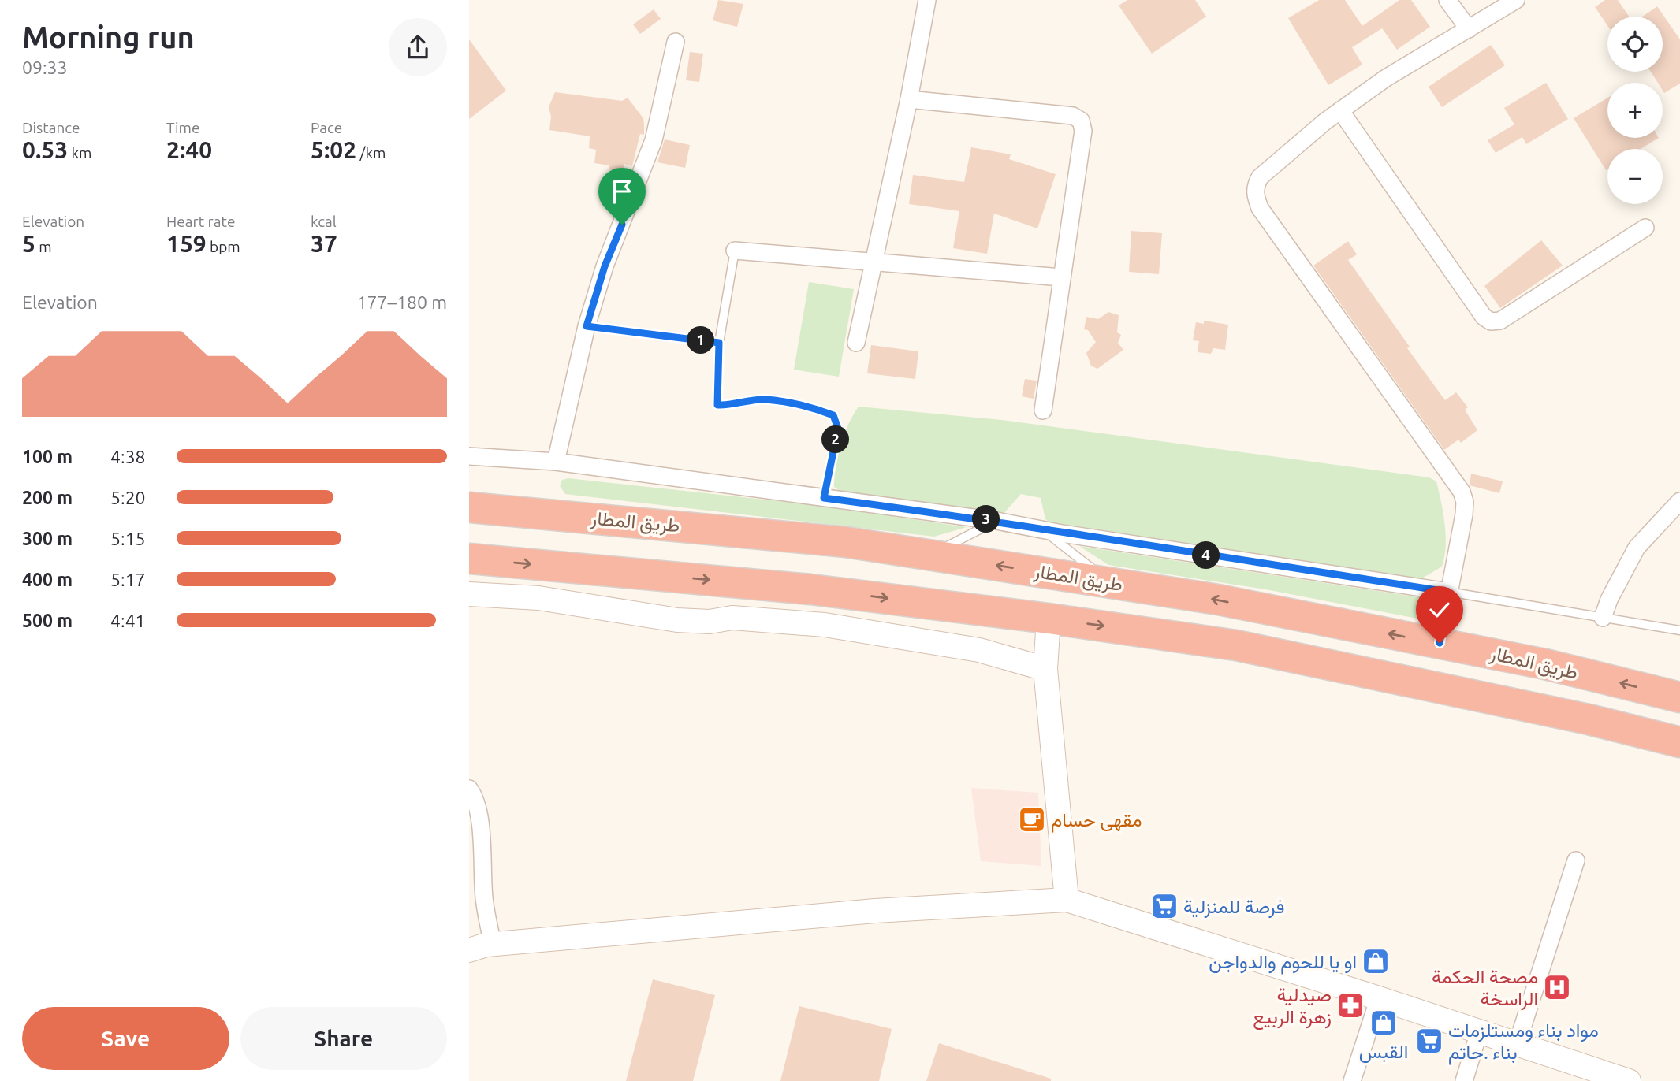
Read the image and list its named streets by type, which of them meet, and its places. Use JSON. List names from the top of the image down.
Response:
{
  "streets": {
    "highway": ["طريق المطار"]
  },
  "places": {
    "cafe": ["مقهى حسام"],
    "supermarket": ["فرصة للمنزلية", "مواد بناء ومستلزمات بناء .حاتم"],
    "shop": ["او يا للحوم والدواجن", "القبس"],
    "hospital": ["مصحة الحكمة الراسخة"],
    "pharmacy": ["صيدلية زهرة الربيع"]
  },
  "page": {
    "heading": ["Morning run", "09:33"],
    "map_buttons": ["+", "−"],
    "stats": [
      ["Distance", "0.53 km"],
      ["Time", "2:40"],
      ["Pace", "5:02 /km"],
      ["Elevation", "5 m"],
      ["Heart rate", "159 bpm"],
      ["kcal", "37"]
    ],
    "chart": ["Elevation", "177–180 m"],
    "pins": [
      "1",
      "2",
      "3",
      "4"
    ],
    "list": [
      {
        "name": "100 m",
        "note": "4:38"
      },
      {
        "name": "200 m",
        "note": "5:20"
      },
      {
        "name": "300 m",
        "note": "5:15"
      },
      {
        "name": "400 m",
        "note": "5:17"
      },
      {
        "name": "500 m",
        "note": "4:41"
      }
    ],
    "buttons": ["Save", "Share"]
  }
}
